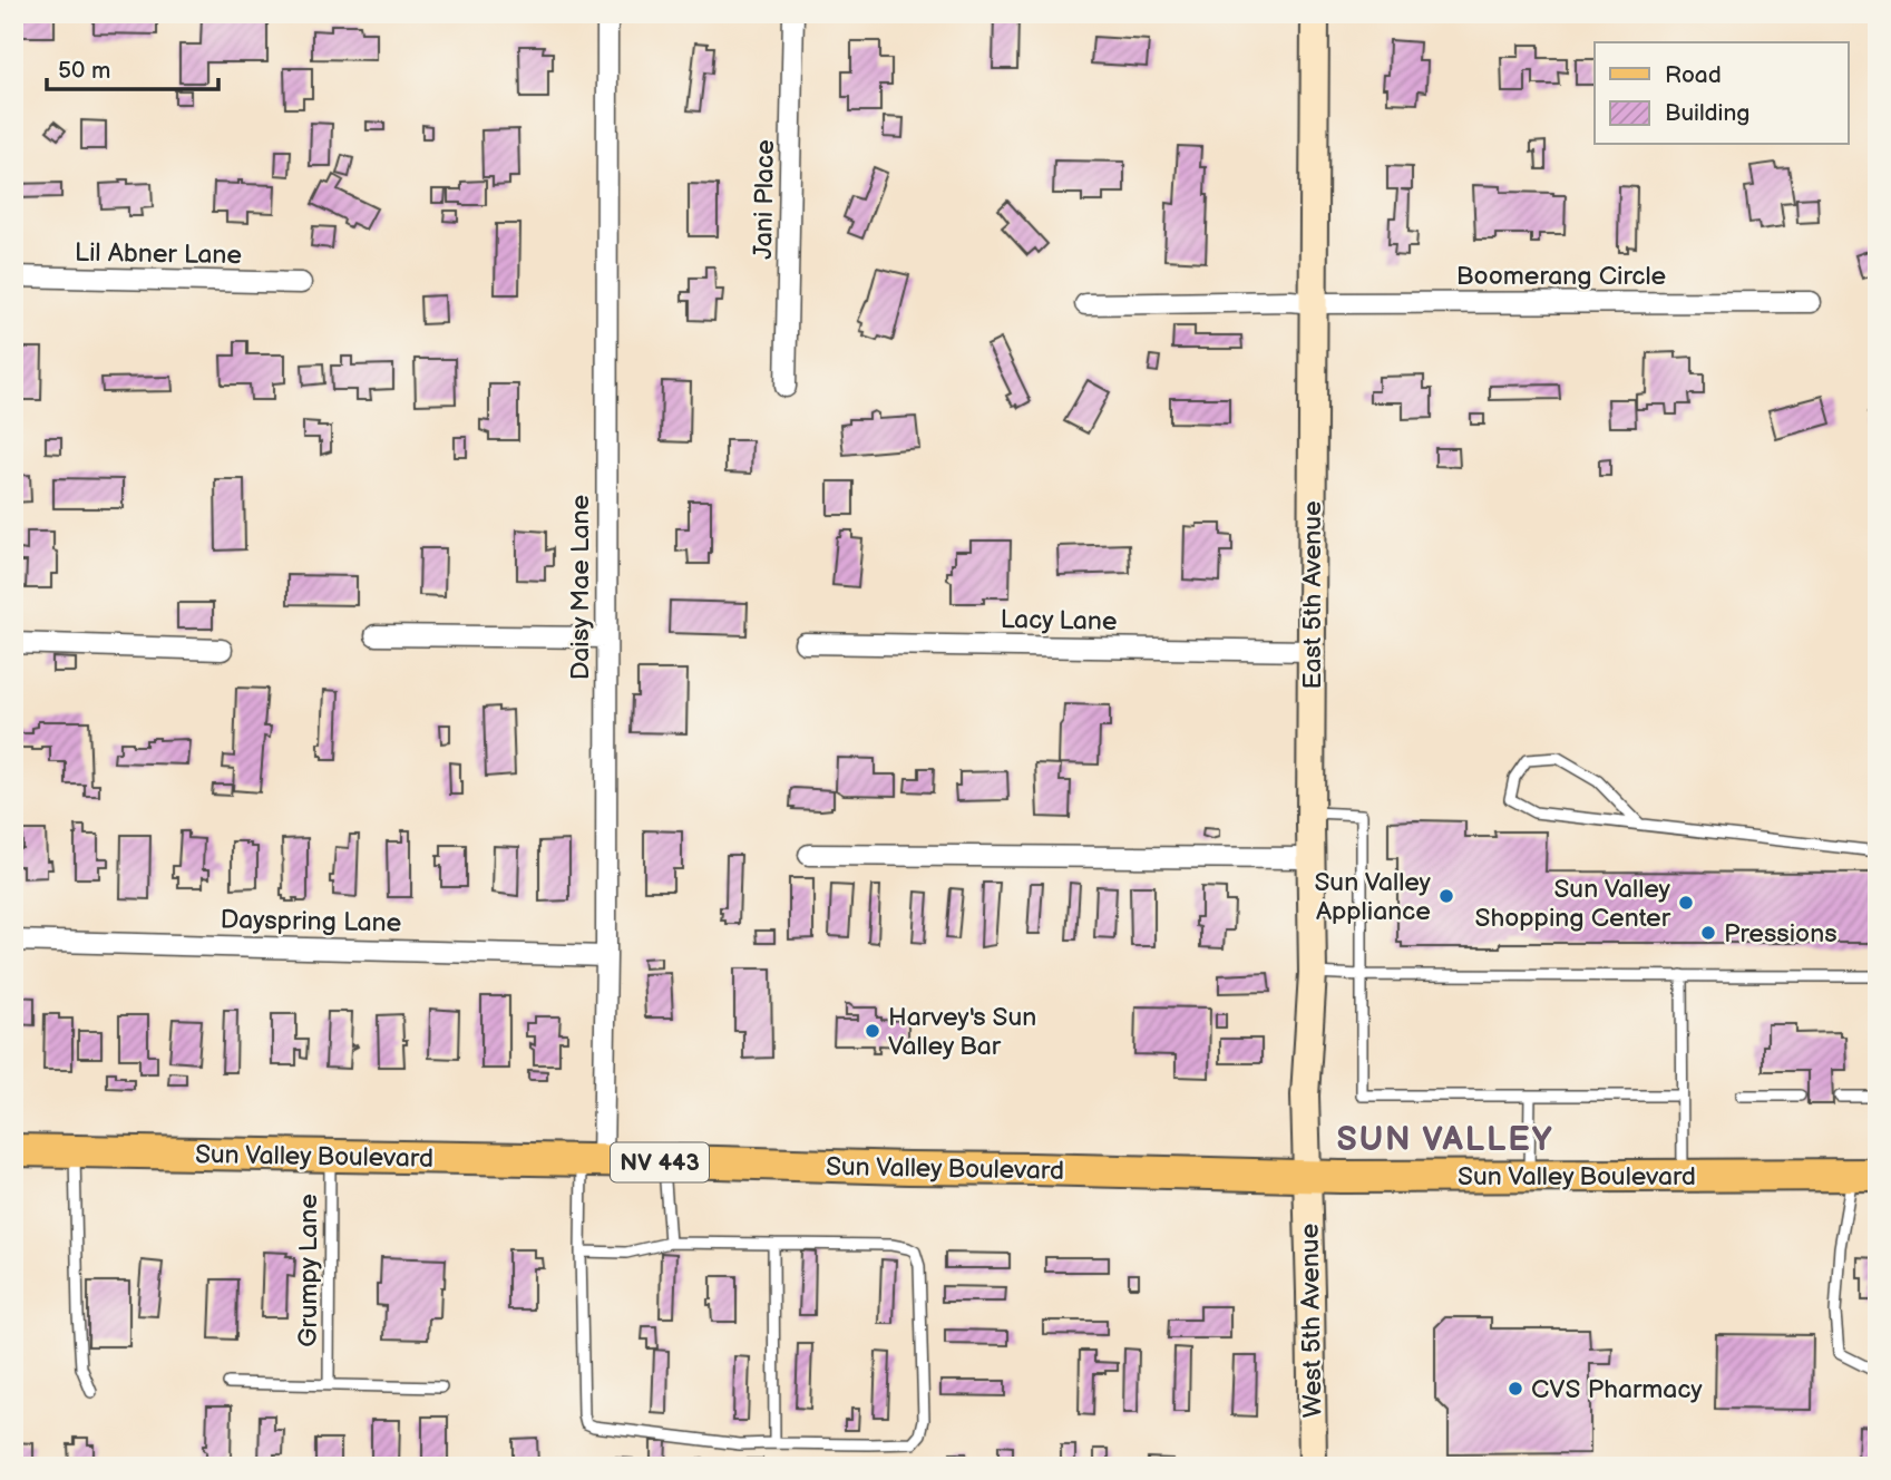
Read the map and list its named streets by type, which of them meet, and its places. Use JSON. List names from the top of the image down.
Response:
{
  "streets": {
    "main road": ["Sun Valley Boulevard", "NV 443"],
    "street": [
      "Jani Place",
      "Lil Abner Lane",
      "Boomerang Circle",
      "Daisy Mae Lane",
      "East 5th Avenue",
      "Lacy Lane",
      "Dayspring Lane",
      "West 5th Avenue"
    ],
    "lane": ["Grumpy Lane"]
  },
  "crossings": [
    ["Boomerang Circle", "East 5th Avenue"],
    ["Daisy Mae Lane", "Dayspring Lane"],
    ["Daisy Mae Lane", "Sun Valley Boulevard"],
    ["East 5th Avenue", "Lacy Lane"],
    ["East 5th Avenue", "Sun Valley Boulevard"],
    ["East 5th Avenue", "West 5th Avenue"],
    ["Sun Valley Boulevard", "Grumpy Lane"],
    ["Sun Valley Boulevard", "West 5th Avenue"]
  ],
  "districts": ["SUN VALLEY"],
  "places": [
    "Sun Valley Appliance",
    "Sun Valley Shopping Center",
    "Pressions",
    "Harvey's Sun Valley Bar",
    "CVS Pharmacy"
  ],
  "legend": ["Road", "Building"],
  "scale_bar": "50 m"
}
